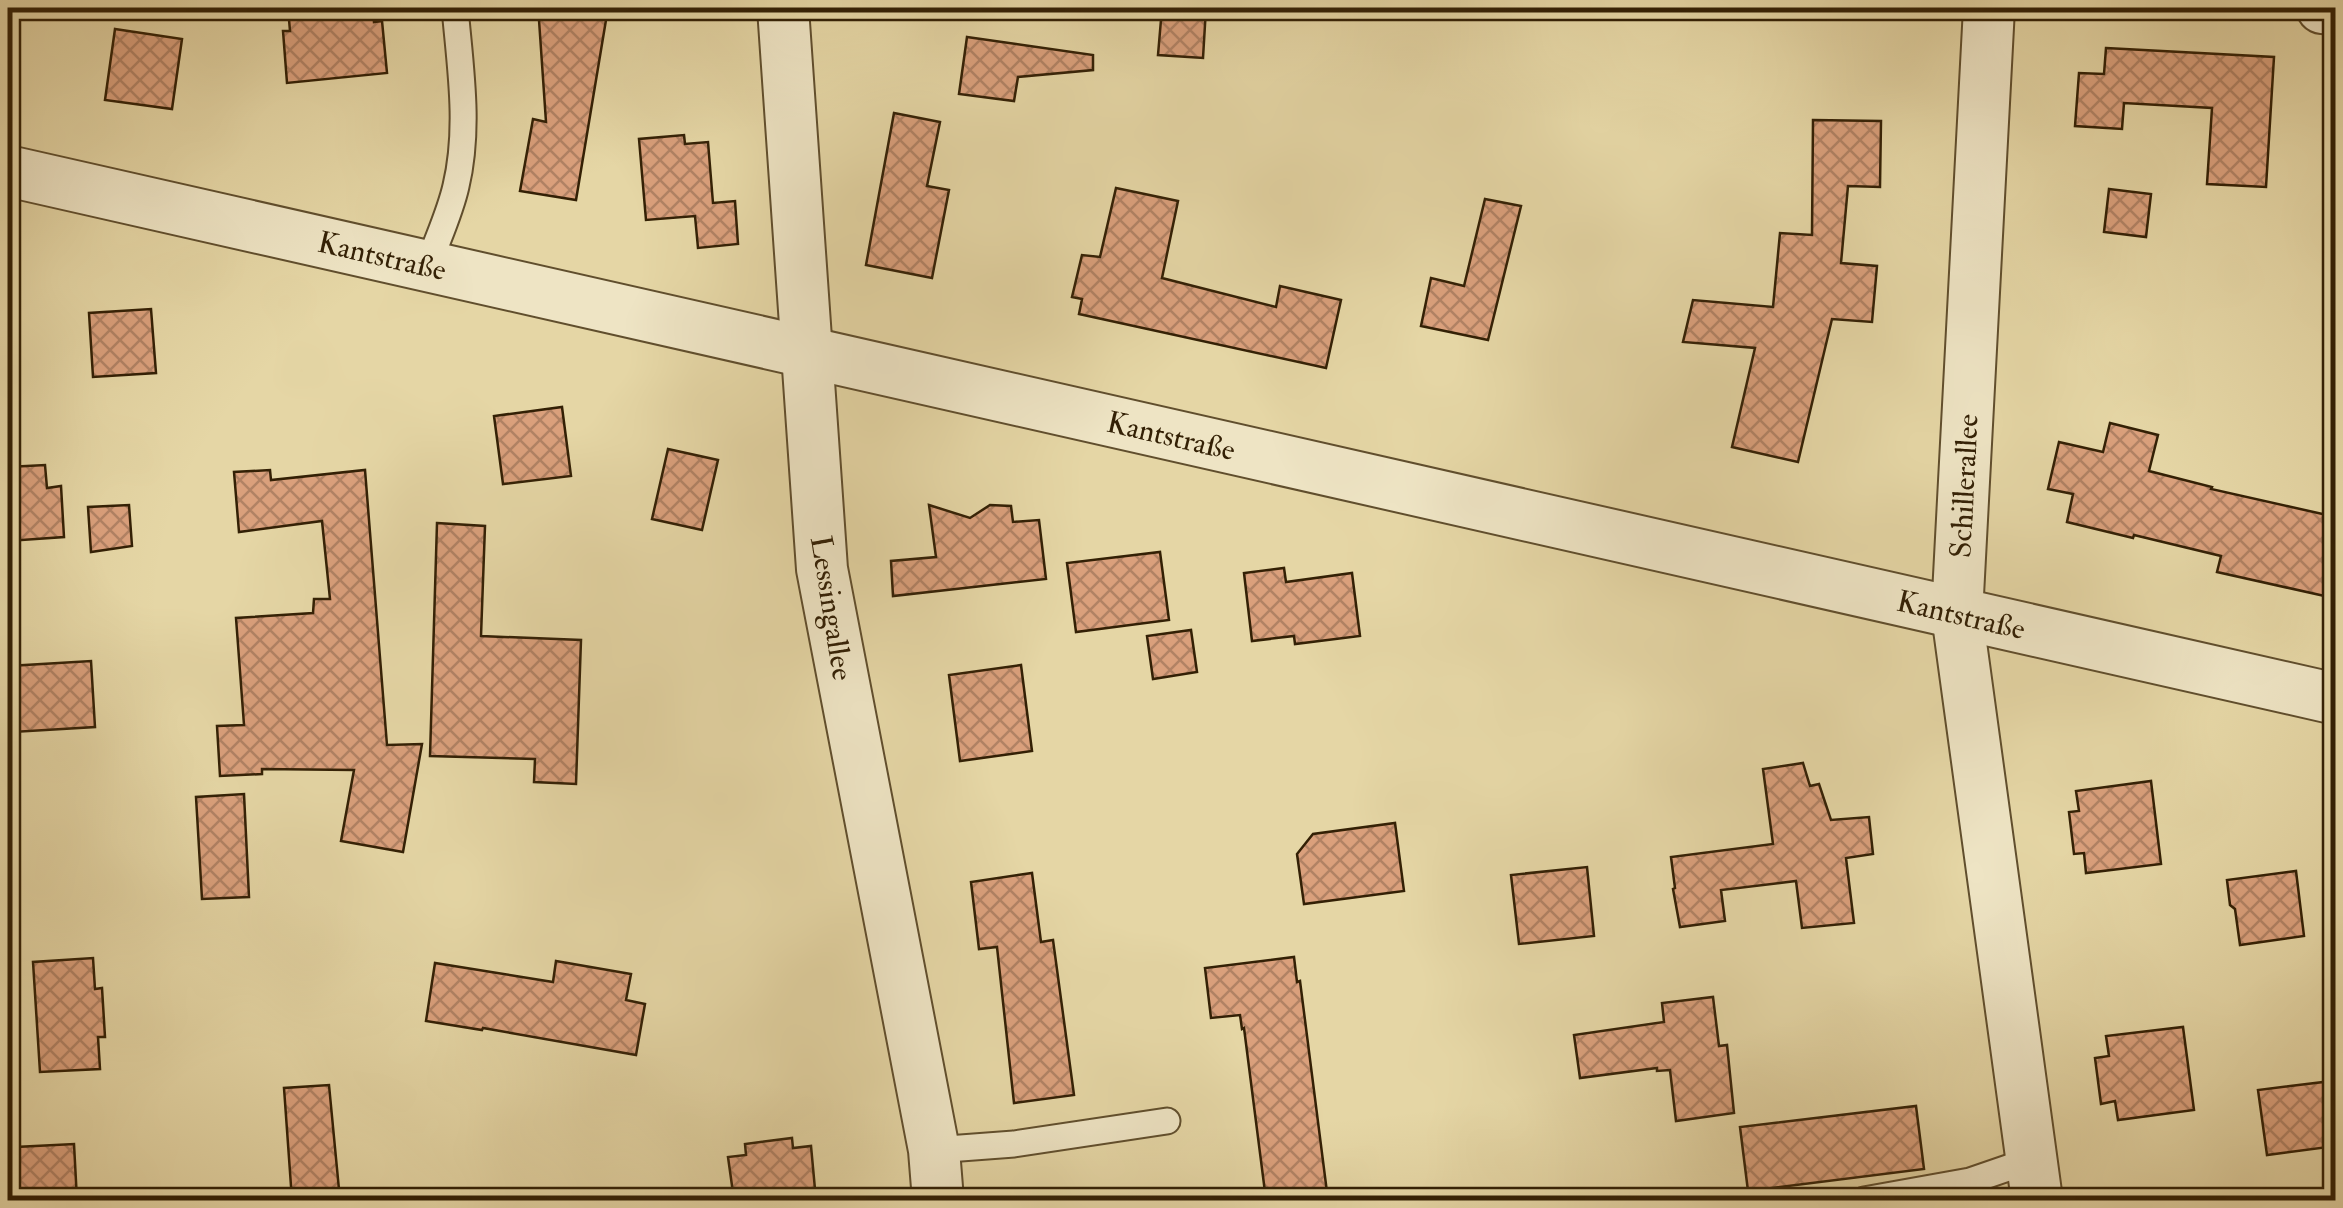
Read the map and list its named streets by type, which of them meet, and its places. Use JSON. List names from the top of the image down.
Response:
{
  "streets": {
    "street": ["Kantstraße", "Schillerallee", "Lessingallee"]
  },
  "crossings": [
    ["Kantstraße", "Schillerallee"],
    ["Kantstraße", "Lessingallee"]
  ]
}
